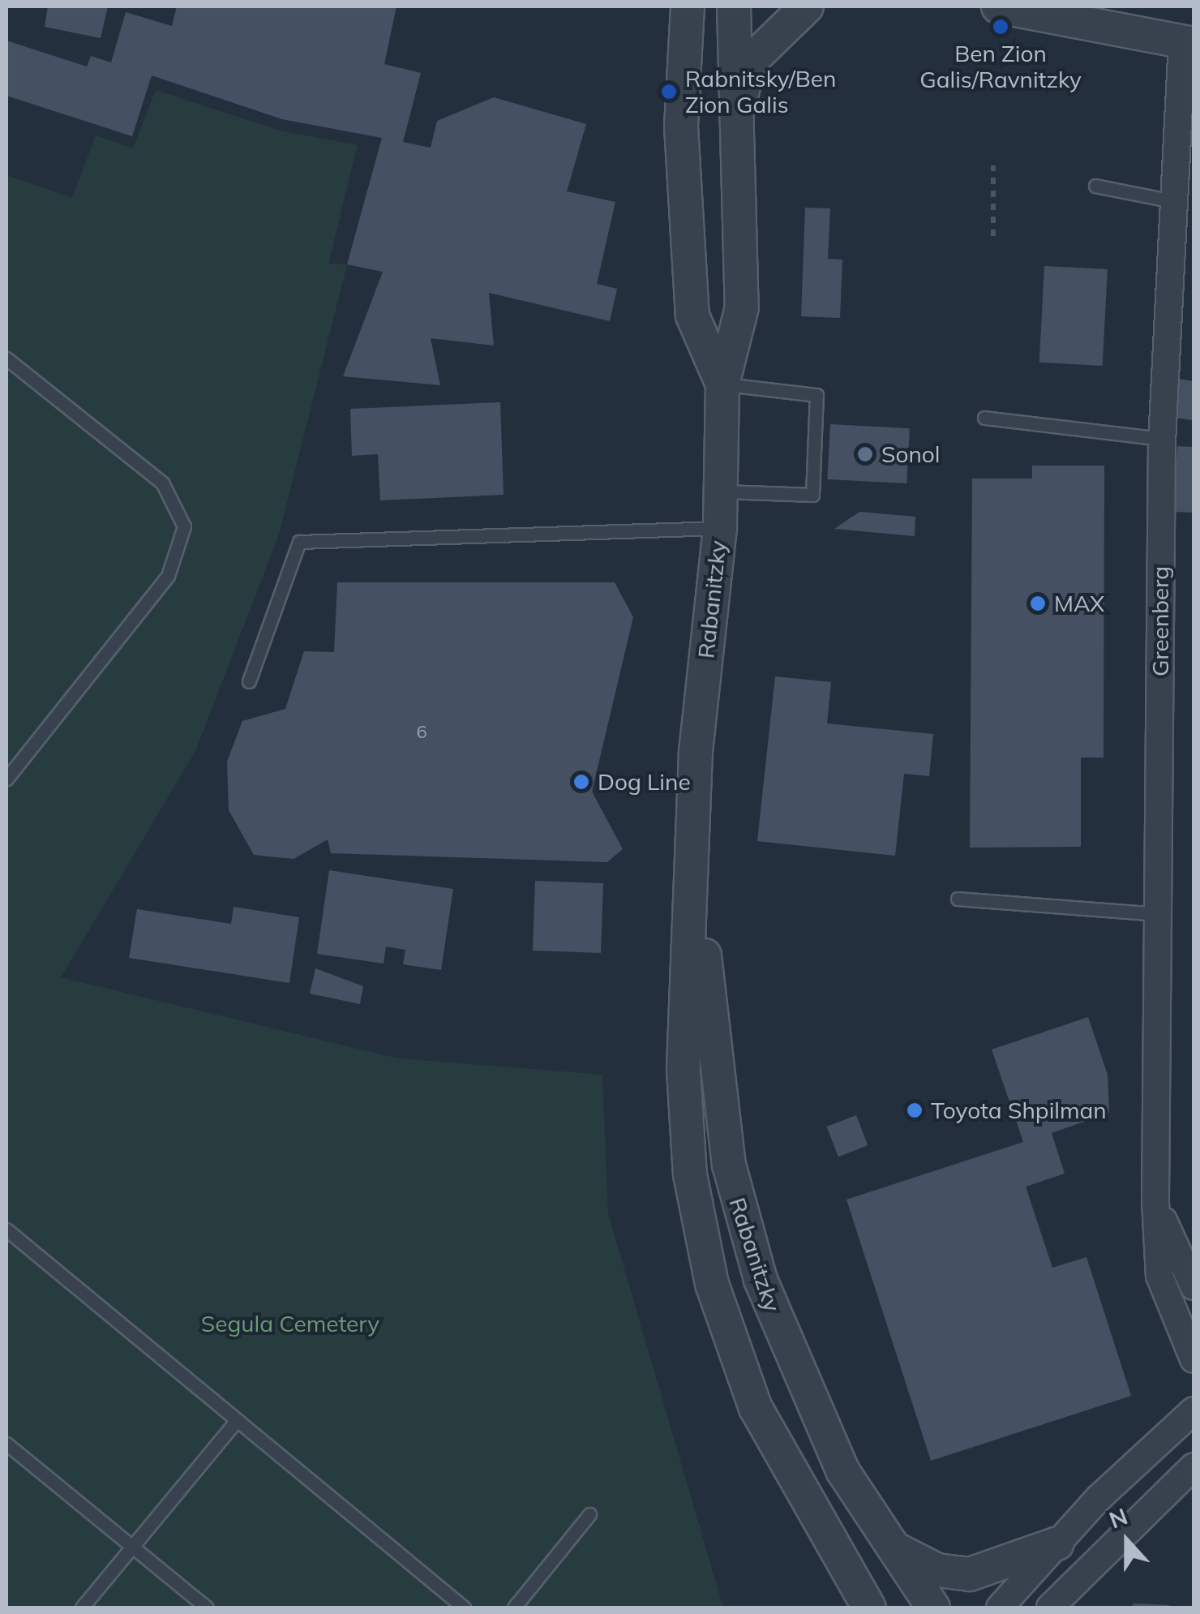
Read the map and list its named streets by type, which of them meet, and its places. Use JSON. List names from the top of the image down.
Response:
{
  "streets": {
    "street": ["Rabanitzky", "Greenberg"]
  },
  "parks": ["Segula Cemetery"],
  "places": [
    "Ben Zion Galis/Ravnitzky",
    "Rabnitsky/Ben Zion Galis",
    "Sonol",
    "MAX",
    "Dog Line",
    "Toyota Shpilman"
  ],
  "house_numbers": ["6"],
  "north": "top"
}
